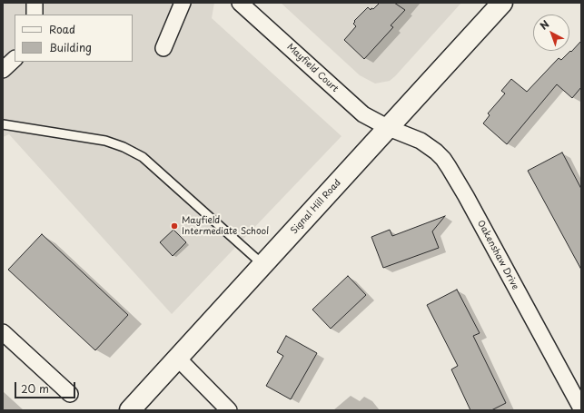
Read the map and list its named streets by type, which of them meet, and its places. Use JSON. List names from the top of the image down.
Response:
{
  "streets": {
    "main road": ["Signal Hill Road"],
    "street": ["Mayfield Court", "Oakenshaw Drive"]
  },
  "crossings": [
    ["Mayfield Court", "Signal Hill Road"],
    ["Mayfield Court", "Oakenshaw Drive"],
    ["Signal Hill Road", "Oakenshaw Drive"]
  ],
  "places": ["Mayfield Intermediate School"],
  "legend": ["Road", "Building"],
  "scale_bar": "20 m",
  "north": "top left"
}
